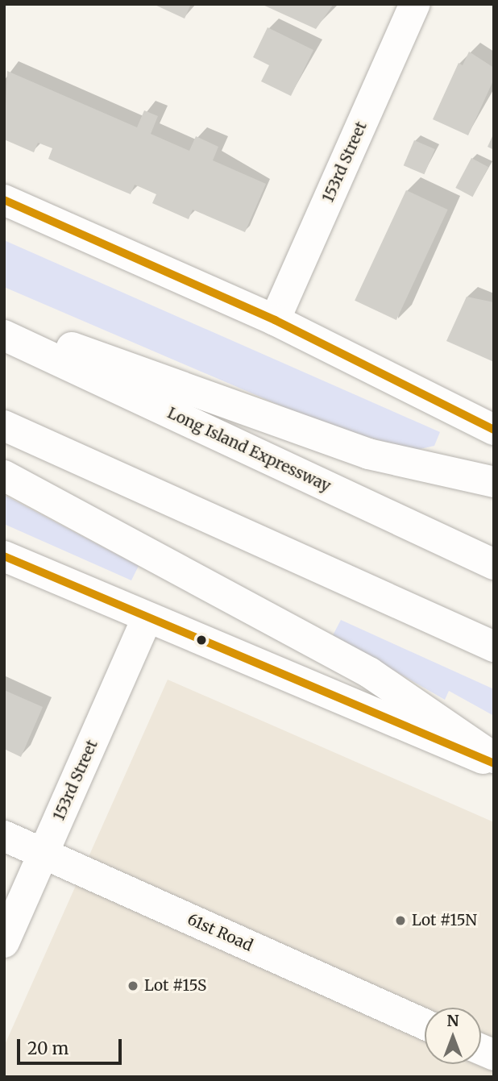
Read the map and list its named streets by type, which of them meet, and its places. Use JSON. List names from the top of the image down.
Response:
{
  "streets": {
    "main road": ["153rd Street", "Long Island Expressway", "61st Road"]
  },
  "crossings": [
    ["153rd Street", "61st Road"]
  ],
  "places": ["Lot #15N", "Lot #15S"],
  "scale_bar": "20 m",
  "north": "top"
}
